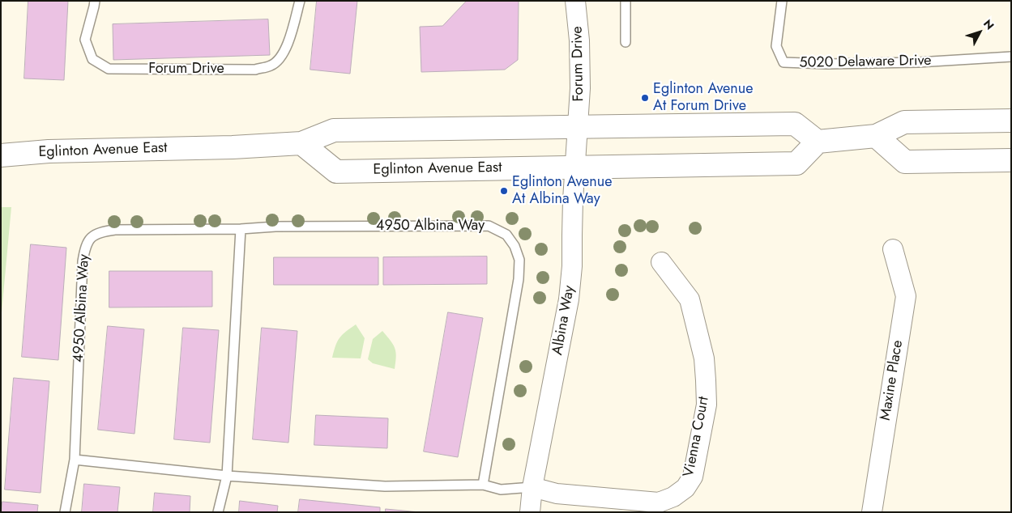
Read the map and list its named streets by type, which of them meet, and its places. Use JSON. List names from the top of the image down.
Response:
{
  "streets": {
    "main road": ["Eglinton Avenue East"],
    "street": [
      "Forum Drive",
      "Albina Way",
      "Maxine Place",
      "Vienna Court"
    ],
    "lane": ["5020 Delaware Drive", "4950 Albina Way"]
  },
  "crossings": [
    ["Forum Drive", "Eglinton Avenue East"],
    ["Forum Drive", "Albina Way"],
    ["Eglinton Avenue East", "Albina Way"],
    ["Albina Way", "Vienna Court"]
  ],
  "places": ["Eglinton Avenue At Forum Drive", "Eglinton Avenue At Albina Way"],
  "north": "top right"
}
